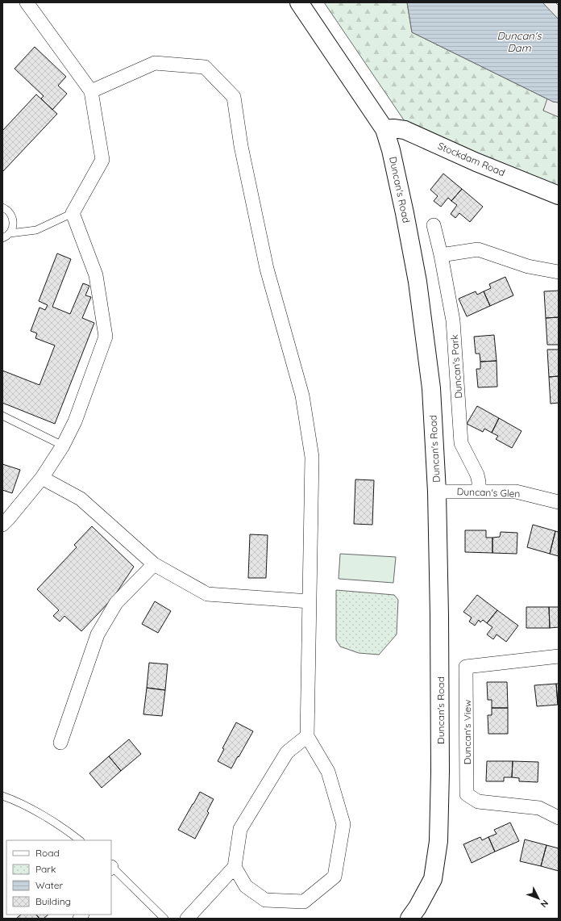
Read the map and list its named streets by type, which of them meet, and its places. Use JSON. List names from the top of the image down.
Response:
{
  "streets": {
    "street": [
      "Stockdam Road",
      "Duncan's Road",
      "Duncan's Park",
      "Duncan's Glen",
      "Duncan's View"
    ]
  },
  "crossings": [
    ["Stockdam Road", "Duncan's Road"],
    ["Duncan's Road", "Duncan's Glen"],
    ["Duncan's Park", "Duncan's Glen"]
  ],
  "water": ["Duncan's Dam"],
  "legend": [
    "Road",
    "Park",
    "Water",
    "Building"
  ],
  "north": "bottom right"
}
